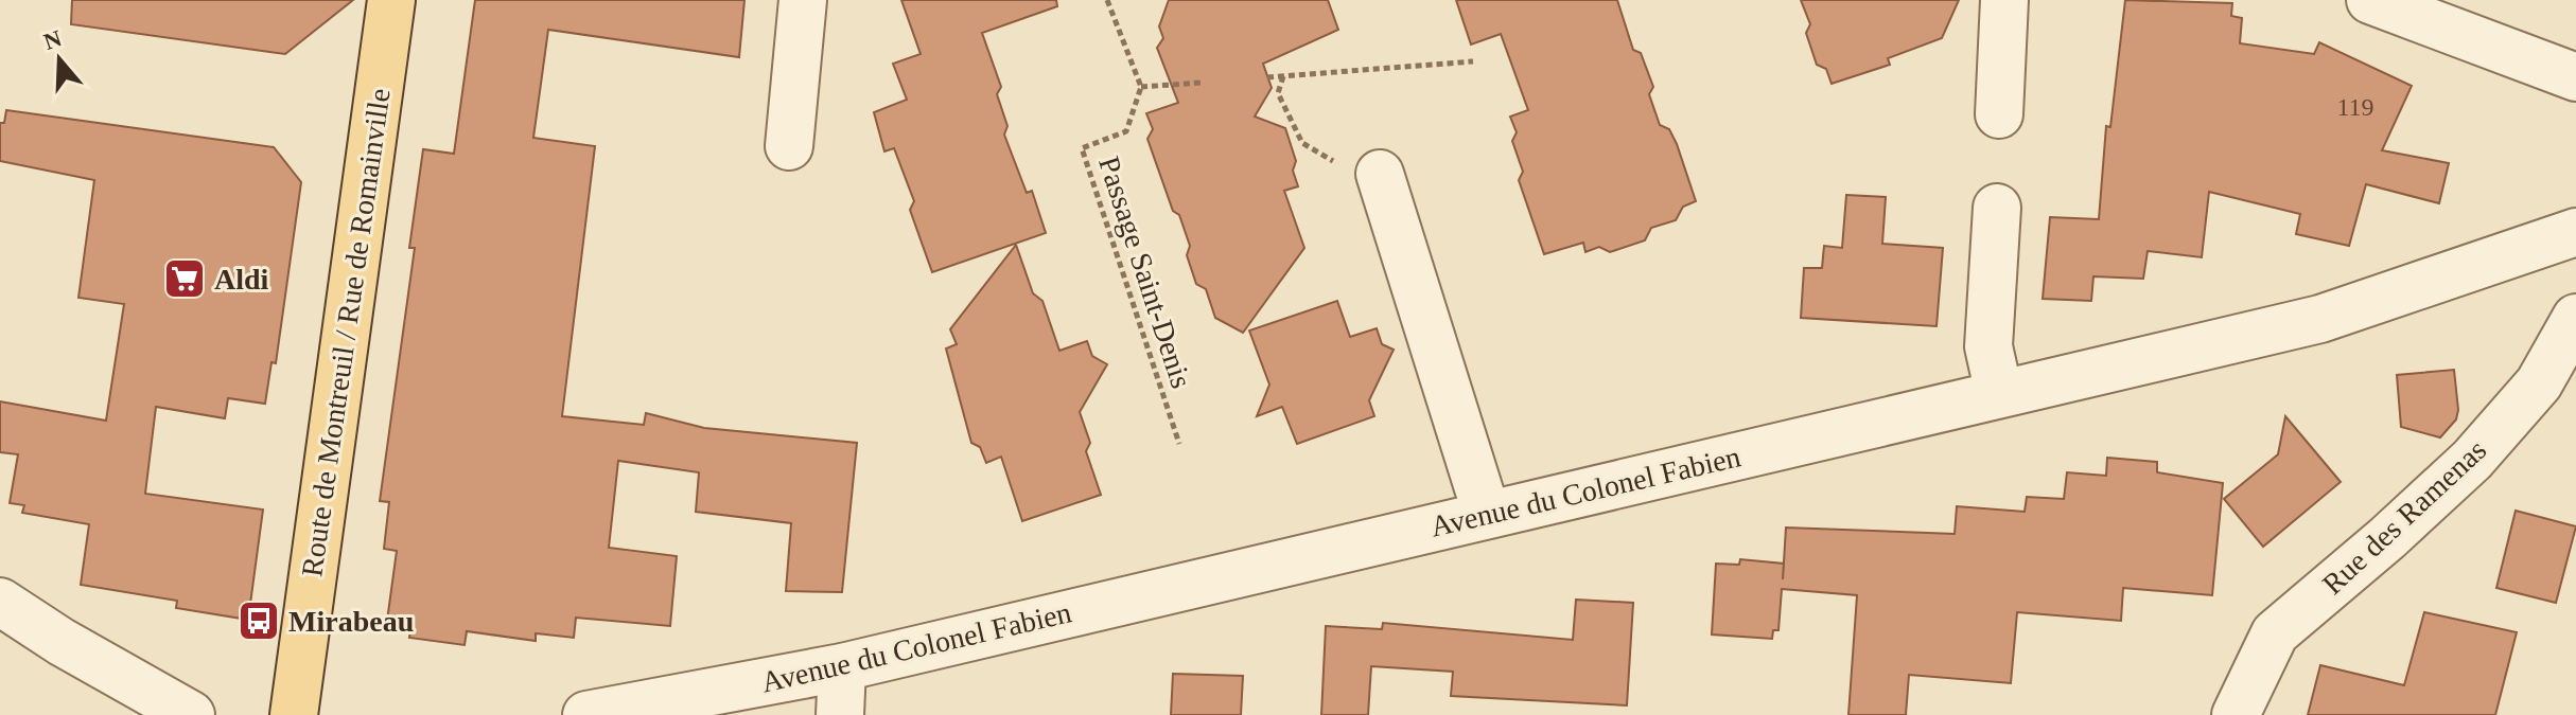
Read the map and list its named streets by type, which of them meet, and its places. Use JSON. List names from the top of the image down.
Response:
{
  "streets": {
    "main road": ["Route de Montreuil / Rue de Romainville"],
    "street": ["Avenue du Colonel Fabien", "Rue des Ramenas"],
    "path": ["Passage Saint-Denis"]
  },
  "places": {
    "supermarket": ["Aldi"],
    "bus stop": ["Mirabeau"]
  },
  "house_numbers": ["119"],
  "north": "top"
}
